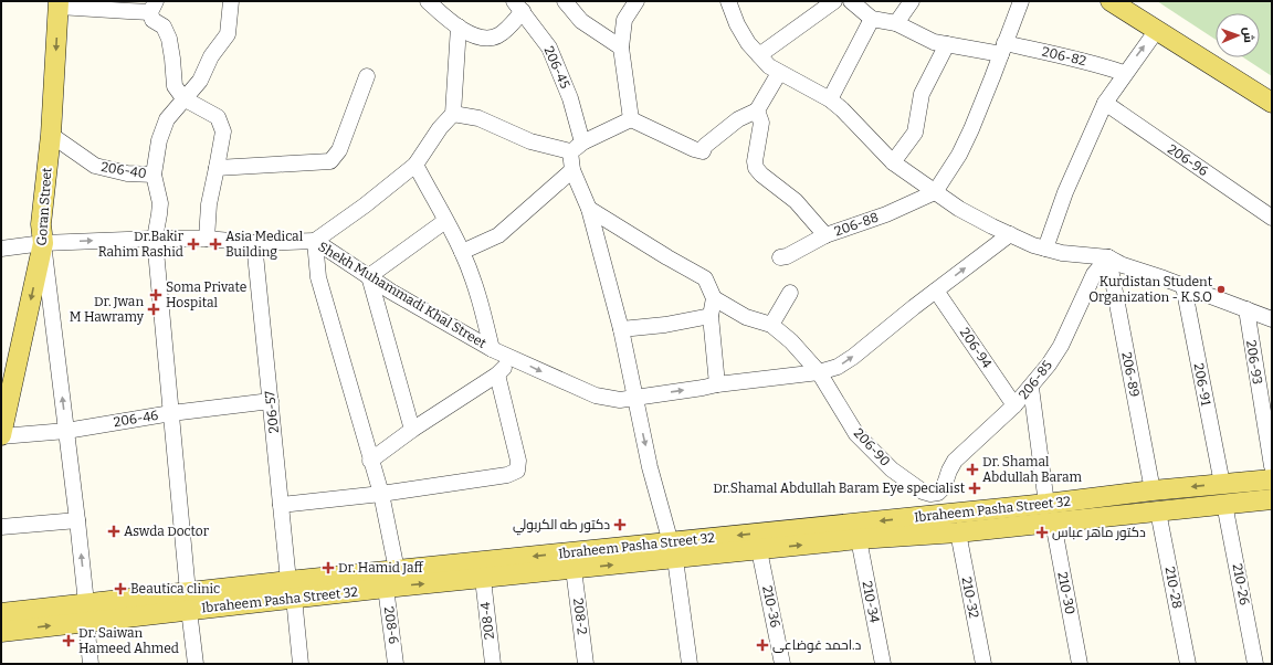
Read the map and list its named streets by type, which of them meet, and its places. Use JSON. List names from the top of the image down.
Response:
{
  "streets": {
    "main road": ["Goran Street", "Ibraheem Pasha Street 32"],
    "street": [
      "206-82",
      "206-45",
      "206-96",
      "206-40",
      "206-88",
      "Shekh Muhammadi Khal Street",
      "206-94",
      "206-93",
      "206-89",
      "206-85",
      "206-91",
      "206-57",
      "206-46",
      "206-90",
      "210-26",
      "210-28",
      "210-30",
      "210-32",
      "210-34",
      "210-36",
      "208-2",
      "208-4",
      "208-6"
    ]
  },
  "crossings": [
    ["206-40", "Goran Street"],
    ["Goran Street", "Shekh Muhammadi Khal Street"],
    ["Goran Street", "206-46"],
    ["Shekh Muhammadi Khal Street", "206-94"],
    ["Shekh Muhammadi Khal Street", "206-57"],
    ["Shekh Muhammadi Khal Street", "206-90"],
    ["206-94", "206-85"],
    ["206-89", "206-85"],
    ["206-89", "Ibraheem Pasha Street 32"],
    ["206-85", "206-90"],
    ["206-85", "210-30"],
    ["206-91", "Ibraheem Pasha Street 32"],
    ["206-57", "206-46"],
    ["206-57", "Ibraheem Pasha Street 32"],
    ["Ibraheem Pasha Street 32", "210-26"],
    ["Ibraheem Pasha Street 32", "210-28"],
    ["Ibraheem Pasha Street 32", "210-30"],
    ["Ibraheem Pasha Street 32", "210-32"],
    ["Ibraheem Pasha Street 32", "210-34"],
    ["Ibraheem Pasha Street 32", "210-36"],
    ["Ibraheem Pasha Street 32", "208-2"],
    ["Ibraheem Pasha Street 32", "208-4"],
    ["Ibraheem Pasha Street 32", "208-6"]
  ],
  "one_way": ["Goran Street", "Shekh Muhammadi Khal Street"],
  "places": {
    "health": [
      "Dr.Bakir Rahim Rashid",
      "Asia Medical Building",
      "Soma Private Hospital",
      "Dr. Jwan M Hawramy",
      "Dr. Shamal Abdullah Baram",
      "Dr.Shamal Abdullah Baram Eye specialist",
      "دكتور طه الكربولي",
      "Aswda Doctor",
      "دكتور ماهر عباس",
      "Dr. Hamid Jaff",
      "Beautica clinic",
      "Dr. Saiwan Hameed Ahmed",
      "د.احمد غوضاعی"
    ],
    "other": ["Kurdistan Student Organization - K.S.O"]
  },
  "north": "right"
}
